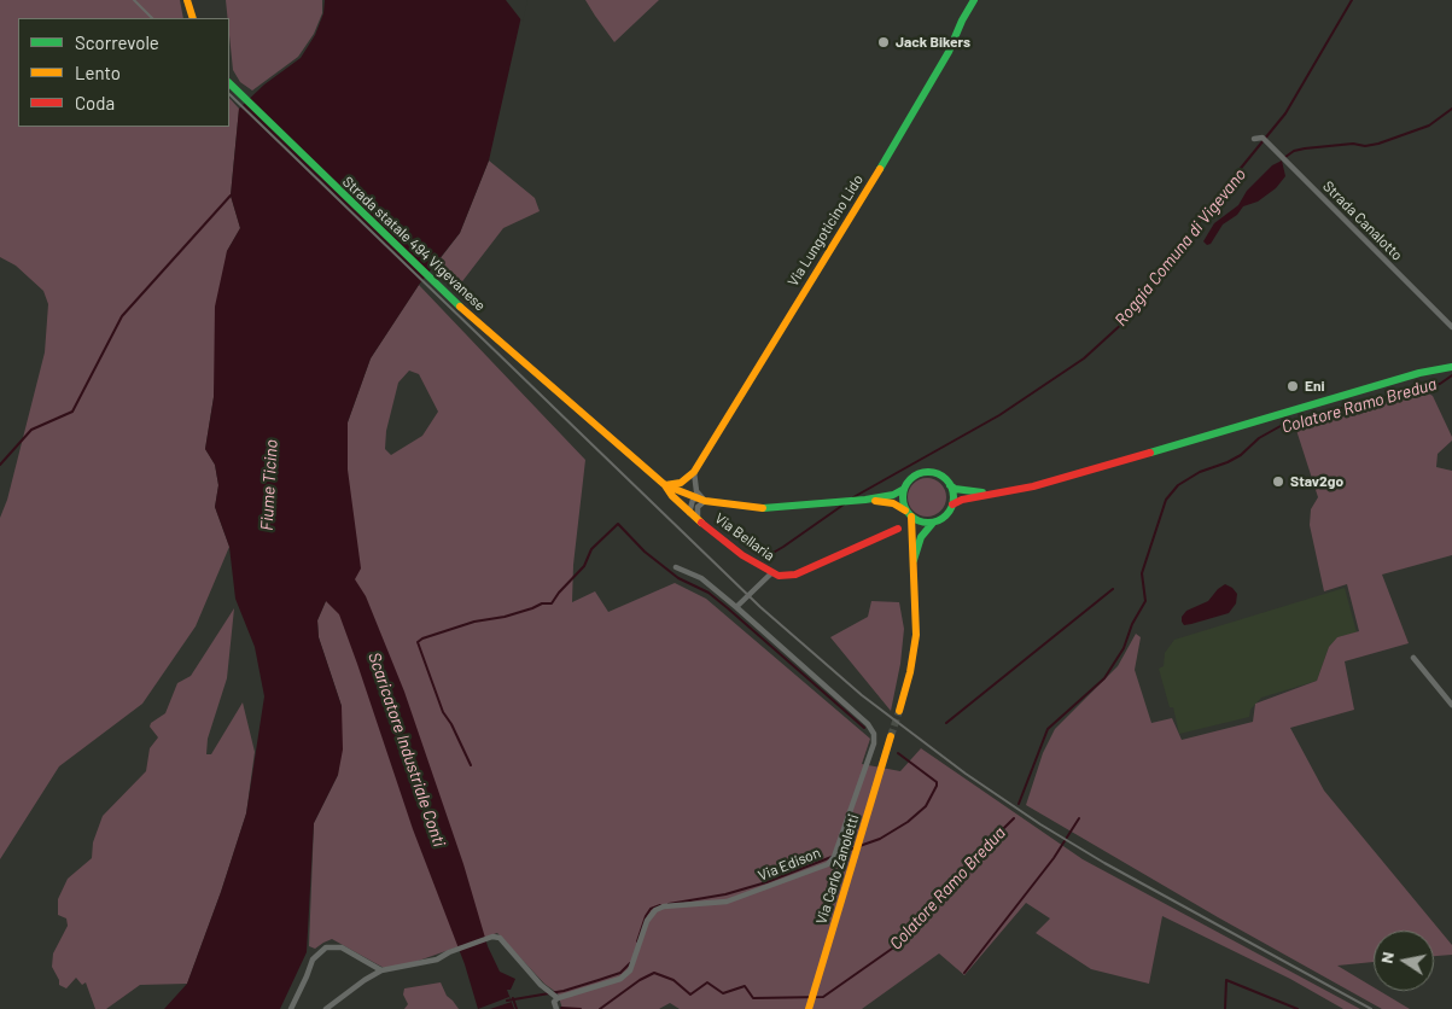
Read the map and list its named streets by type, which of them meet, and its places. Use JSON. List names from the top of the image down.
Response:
{
  "streets": {
    "main road": [
      "Via Lungoticino Lido",
      "Strada statale 494 Vigevanese",
      "Via Bellaria",
      "Via Carlo Zanoletti"
    ],
    "street": ["Strada Canalotto", "Via Edison"]
  },
  "water": [
    "Roggia Comuna di Vigevano",
    "Colatore Ramo Bredua",
    "Fiume Ticino",
    "Scaricatore Industriale Conti"
  ],
  "places": ["Jack Bikers", "Eni", "Stav2go"],
  "legend": ["Scorrevole", "Lento", "Coda"],
  "north": "left"
}
